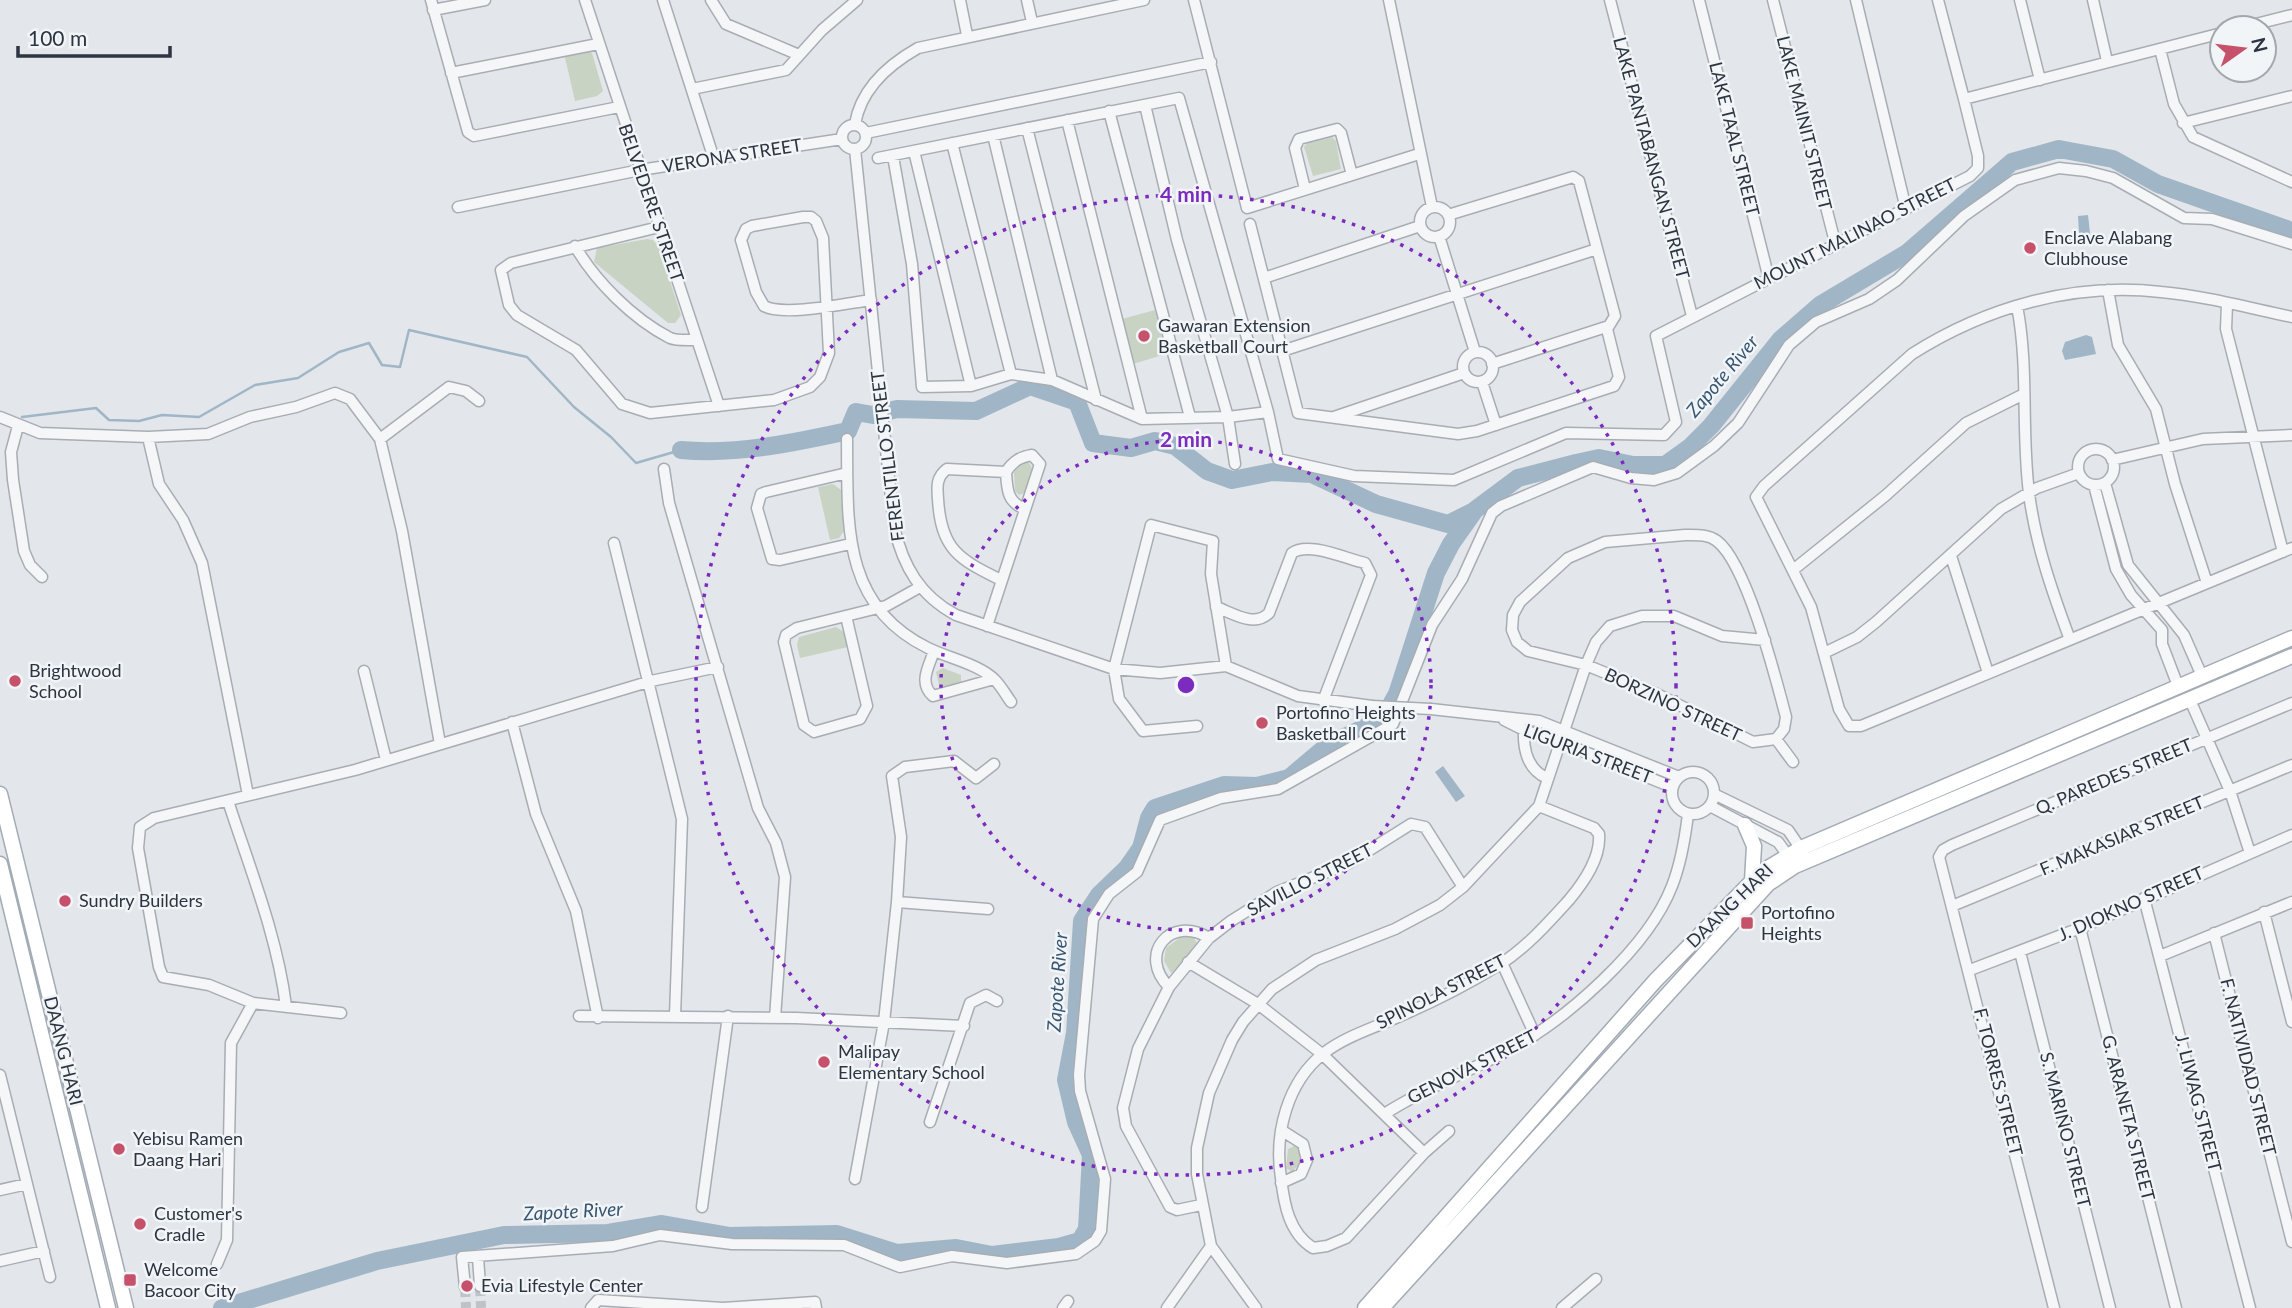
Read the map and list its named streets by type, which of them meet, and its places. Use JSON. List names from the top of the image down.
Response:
{
  "streets": {
    "main road": ["DAANG HARI"],
    "street": [
      "LAKE MAINIT STREET",
      "LAKE TAAL STREET",
      "VERONA STREET",
      "LAKE PANTABANGAN STREET",
      "BELVEDERE STREET",
      "MOUNT MALINAO STREET",
      "FERENTILLO STREET",
      "BORZINO STREET",
      "LIGURIA STREET",
      "Q. PAREDES STREET",
      "F. MAKASIAR STREET",
      "SAVILLO STREET",
      "J. DIOKNO STREET",
      "SPINOLA STREET",
      "GENOVA STREET",
      "F. NATIVIDAD STREET",
      "F. TORRES STREET",
      "J. LIWAG STREET",
      "G. ARANETA STREET",
      "S. MARIÑO STREET"
    ]
  },
  "crossings": [
    ["LAKE MAINIT STREET", "MOUNT MALINAO STREET"],
    ["LAKE TAAL STREET", "MOUNT MALINAO STREET"],
    ["VERONA STREET", "BELVEDERE STREET"],
    ["VERONA STREET", "FERENTILLO STREET"],
    ["LAKE PANTABANGAN STREET", "MOUNT MALINAO STREET"],
    ["FERENTILLO STREET", "LIGURIA STREET"],
    ["LIGURIA STREET", "GENOVA STREET"],
    ["Q. PAREDES STREET", "F. TORRES STREET"],
    ["F. MAKASIAR STREET", "F. TORRES STREET"],
    ["J. DIOKNO STREET", "F. TORRES STREET"],
    ["J. DIOKNO STREET", "J. LIWAG STREET"],
    ["J. DIOKNO STREET", "G. ARANETA STREET"],
    ["J. DIOKNO STREET", "S. MARIÑO STREET"]
  ],
  "water": ["Zapote River"],
  "places": {
    "other": [
      "Enclave Alabang Clubhouse",
      "Gawaran Extension Basketball Court",
      "Brightwood School",
      "Portofino Heights Basketball Court",
      "Sundry Builders",
      "Malipay Elementary School",
      "Yebisu Ramen Daang Hari",
      "Customer's Cradle",
      "Evia Lifestyle Center"
    ],
    "transit": ["Portofino Heights", "Welcome Bacoor City"]
  },
  "scale_bar": "100 m",
  "north": "right",
  "rings": ["4 min", "2 min"]
}
